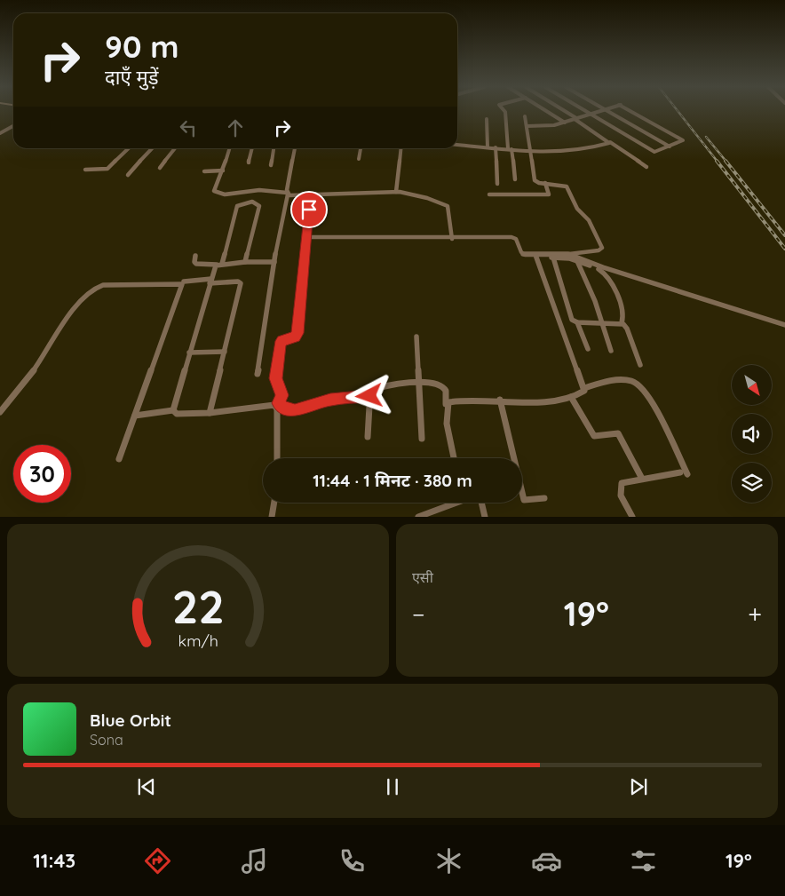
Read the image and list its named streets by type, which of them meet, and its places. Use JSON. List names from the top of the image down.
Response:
{
  "north": "bottom right",
  "page": {
    "turn": ["90 m", "दाएँ मुड़ें"],
    "limit": "30",
    "trip": "11:44 · 1 मिनट · 380 m",
    "tile": "एसी",
    "heat": ["−", "19°", "+"],
    "song": ["Blue Orbit", "Sona"],
    "tabs": ["11:43", "19°"],
    "gauge": ["22", "km/h"]
  }
}
